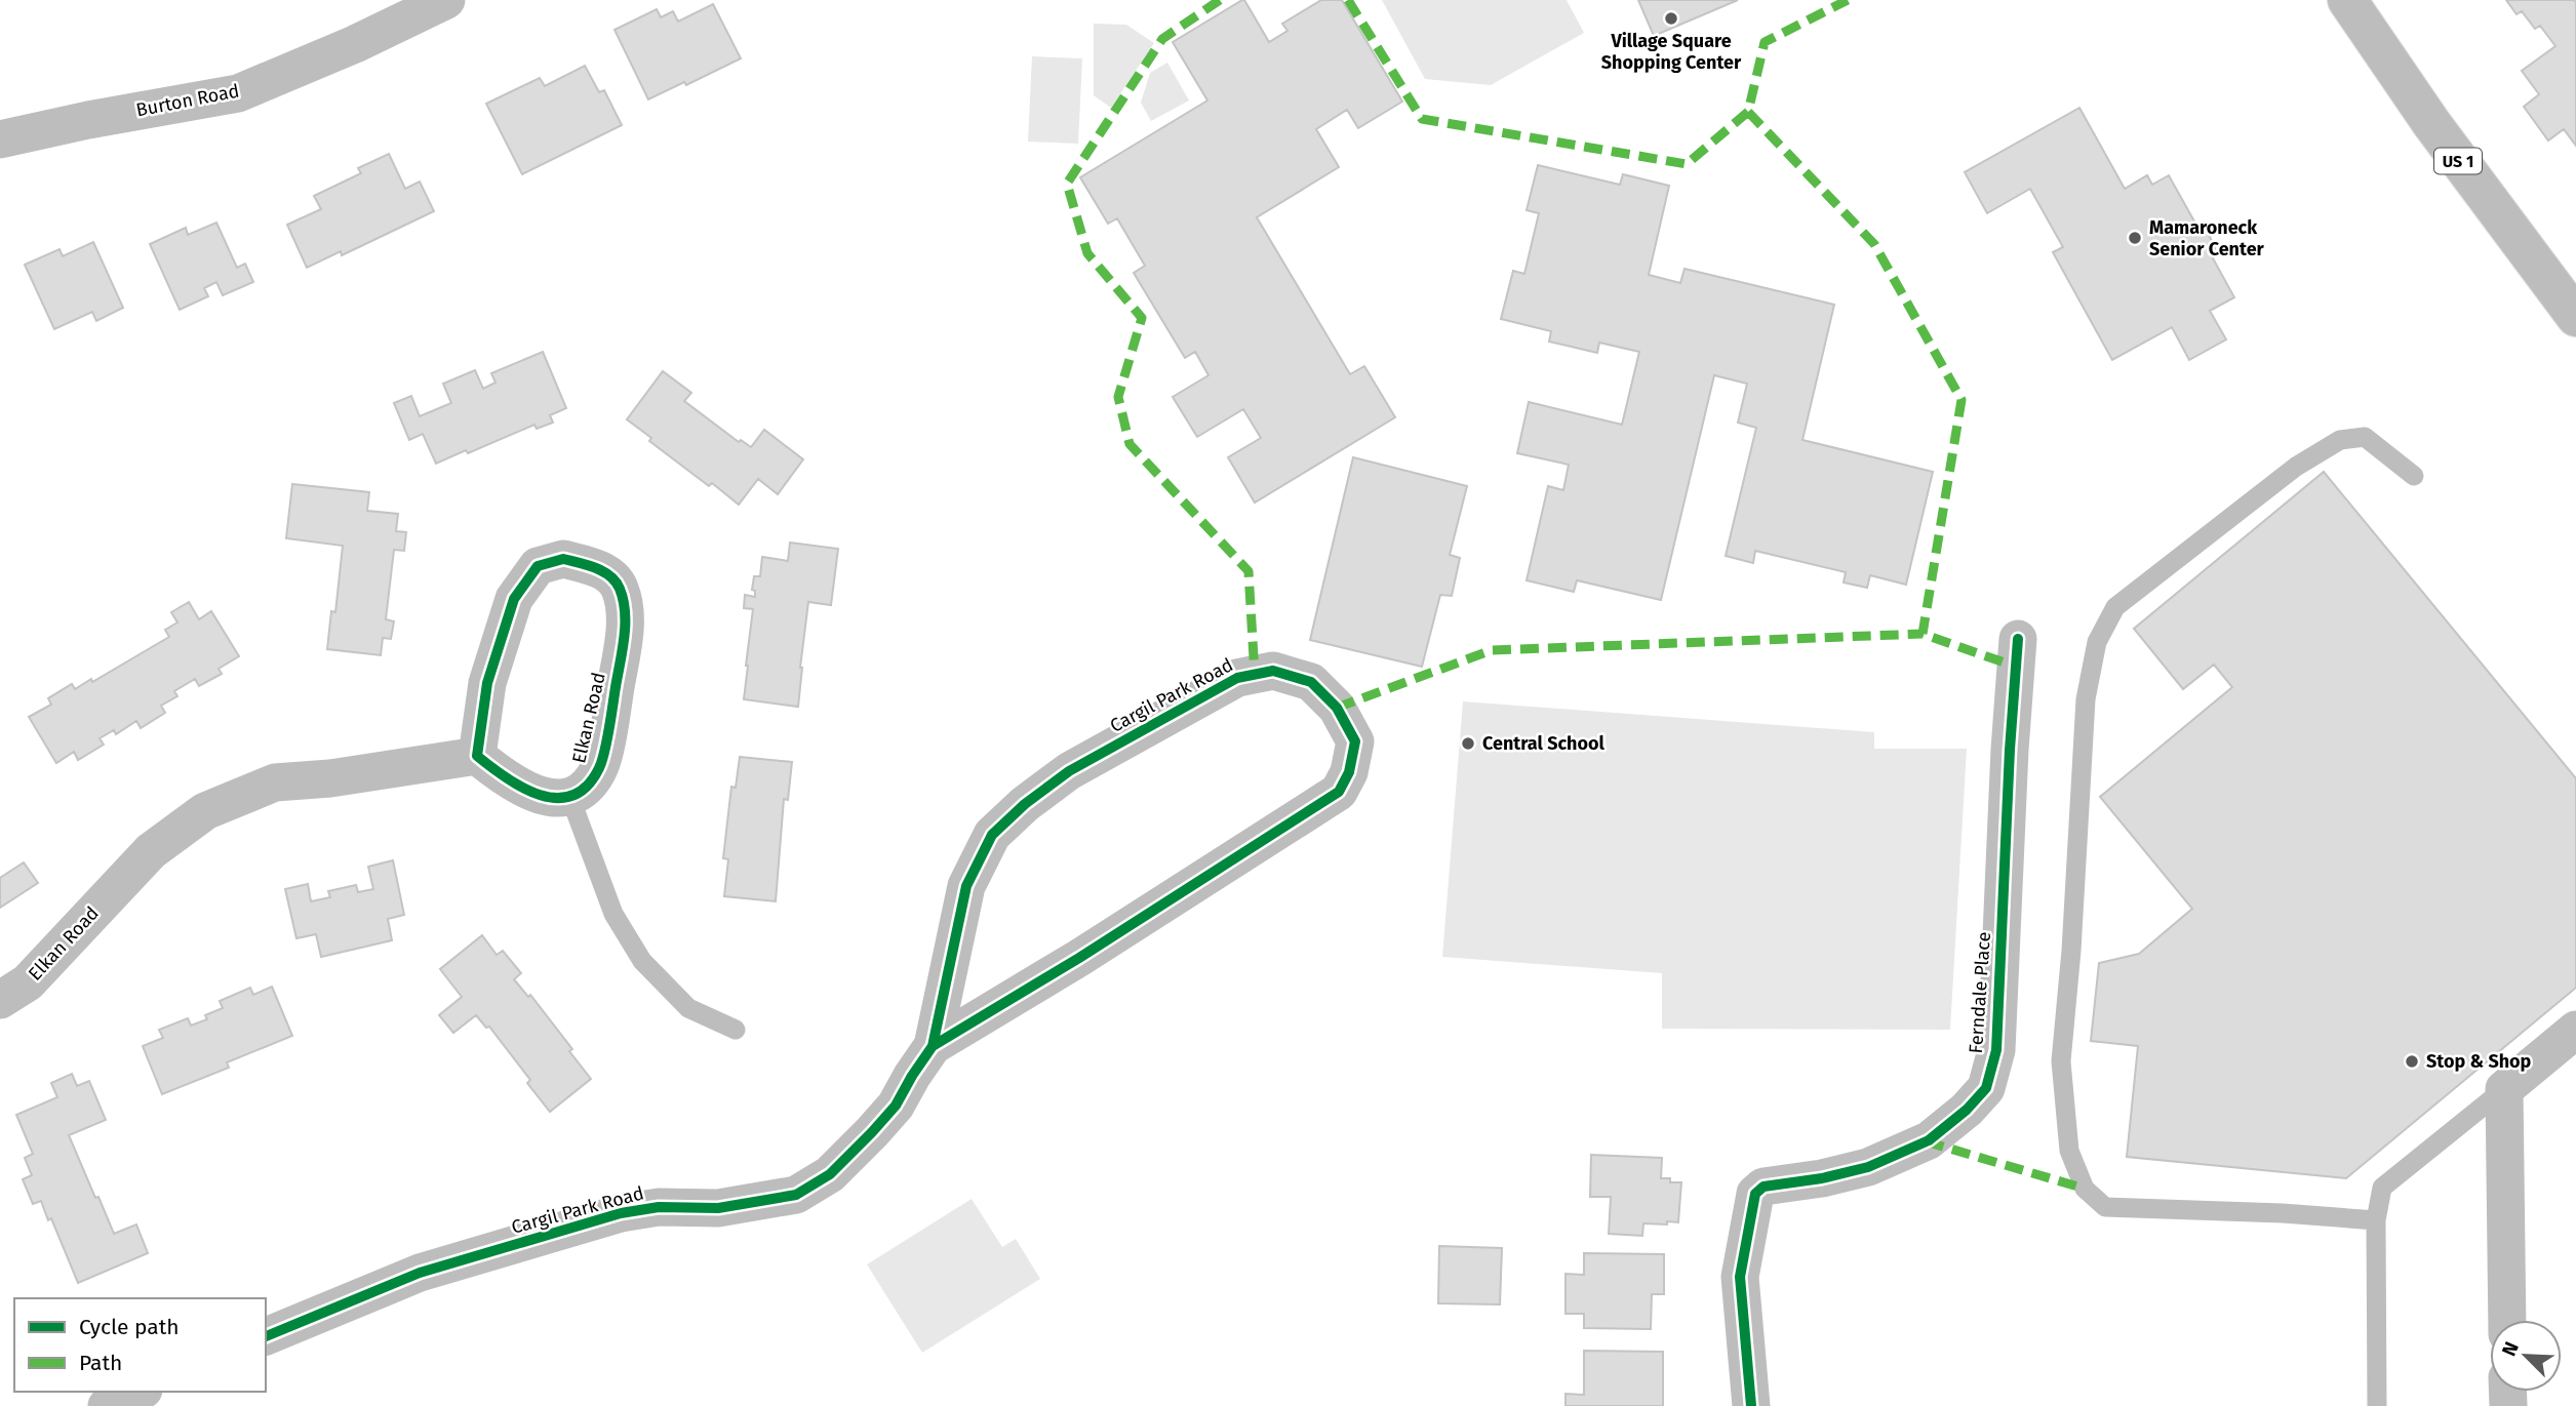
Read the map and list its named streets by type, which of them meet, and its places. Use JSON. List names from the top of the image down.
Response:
{
  "streets": {
    "main road": ["US 1"],
    "street": [
      "Burton Road",
      "Cargil Park Road",
      "Elkan Road",
      "Ferndale Place"
    ]
  },
  "places": [
    "Village Square Shopping Center",
    "Mamaroneck Senior Center",
    "Central School",
    "Stop & Shop"
  ],
  "legend": ["Cycle path", "Path"],
  "north": "top left"
}
